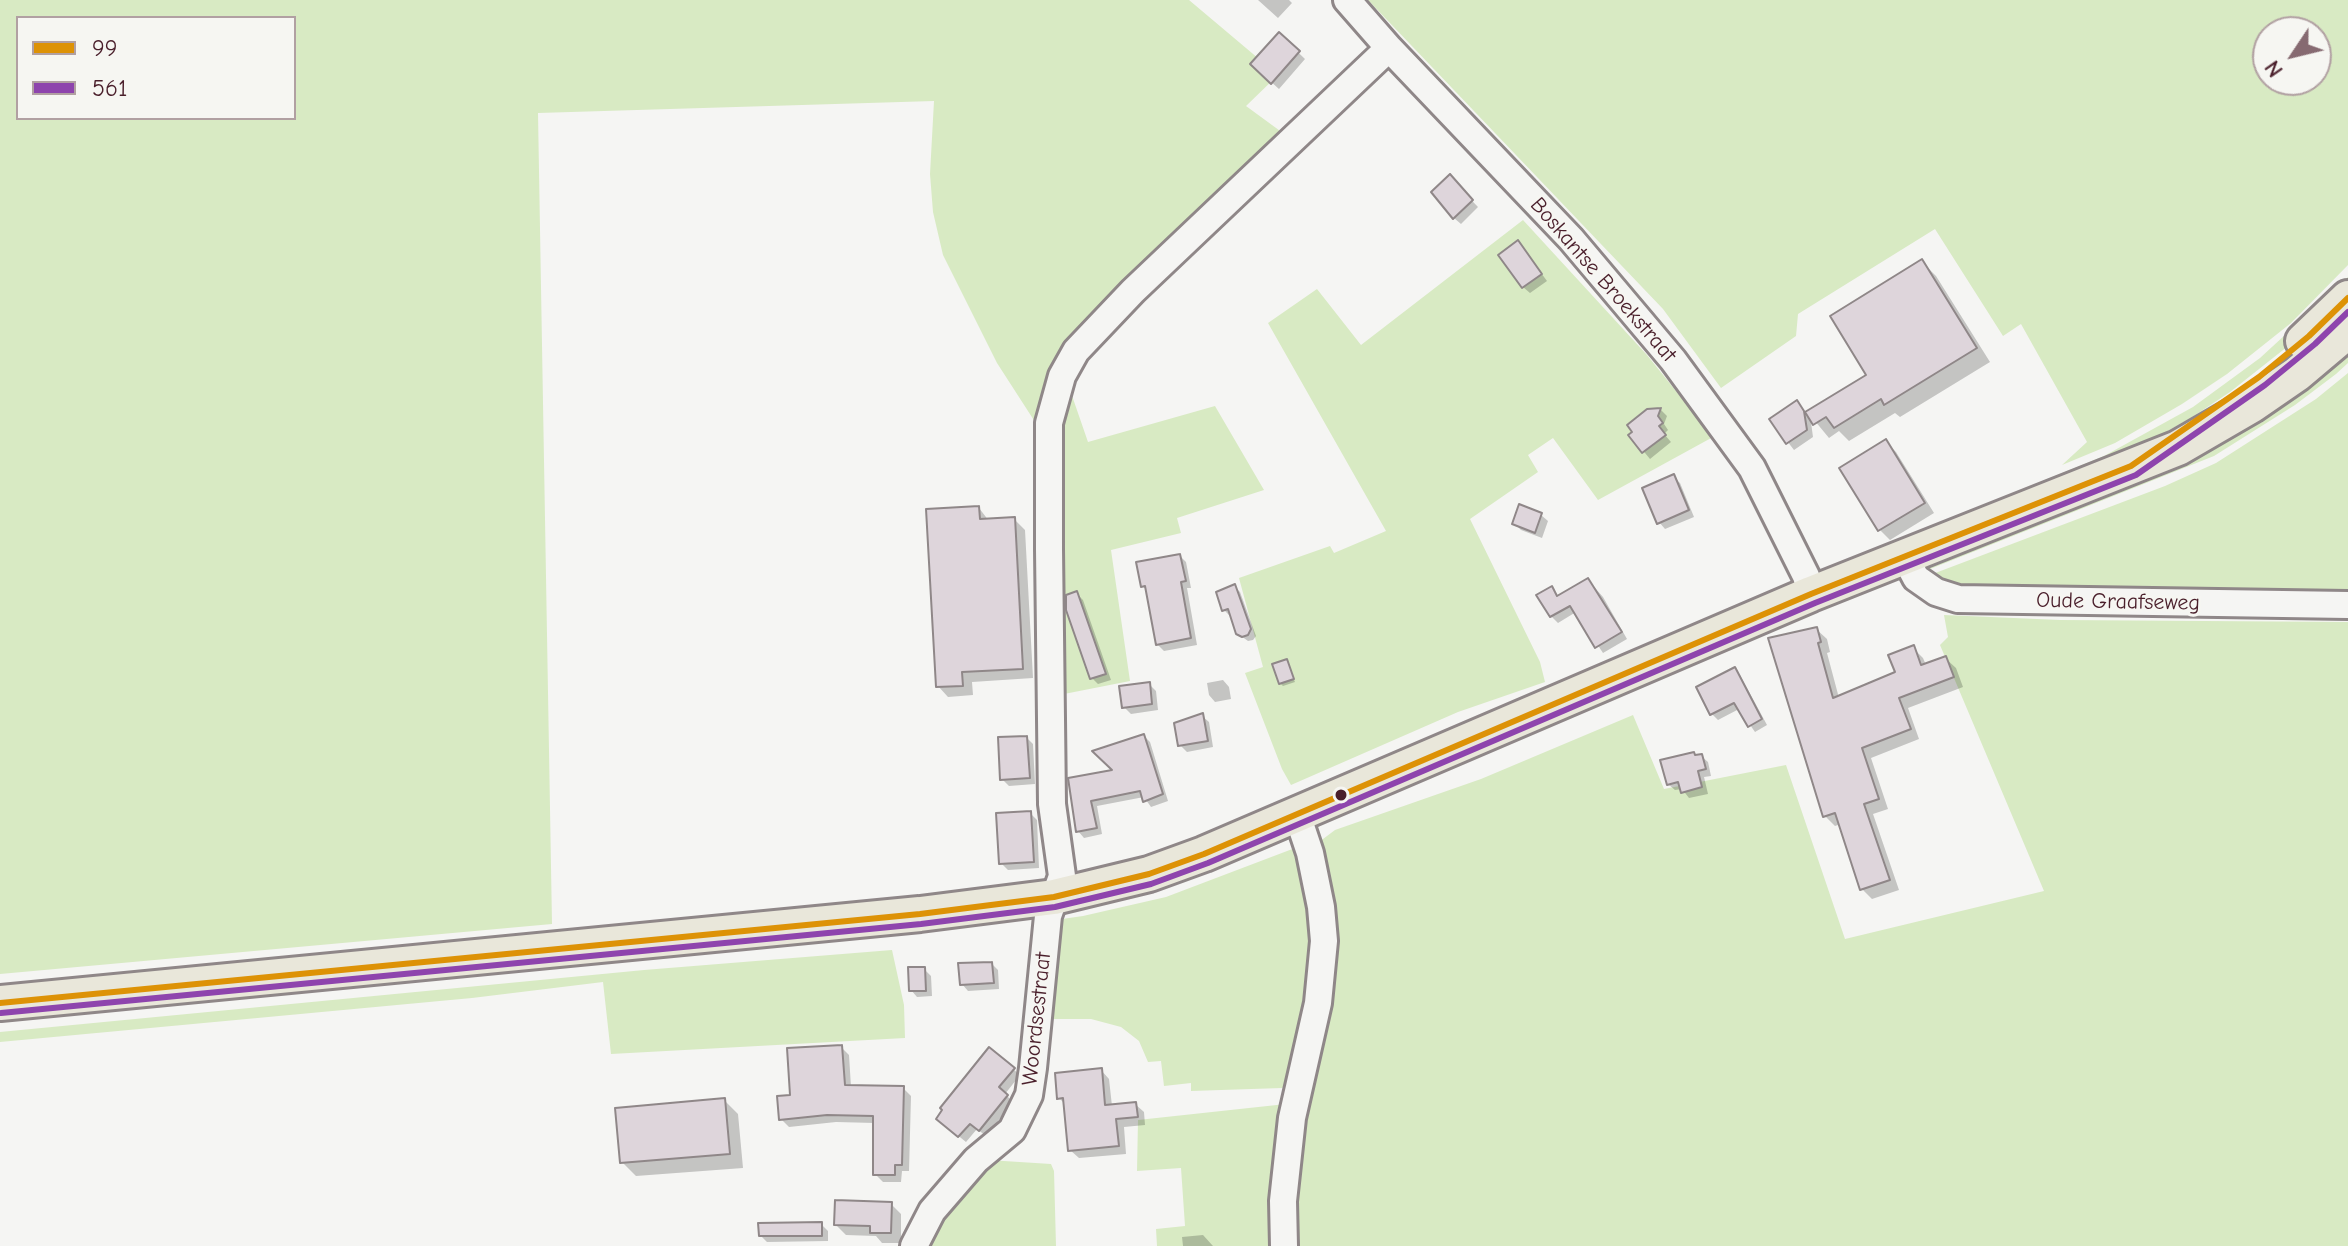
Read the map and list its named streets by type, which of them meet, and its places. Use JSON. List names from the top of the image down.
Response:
{
  "streets": {
    "street": ["Boskantse Broekstraat", "Oude Graafseweg", "Woordsestraat"]
  },
  "crossings": [
    ["Boskantse Broekstraat", "Woordsestraat"]
  ],
  "lines": ["transit line 99", "transit line 561"],
  "legend": ["99", "561"],
  "north": "bottom left"
}
